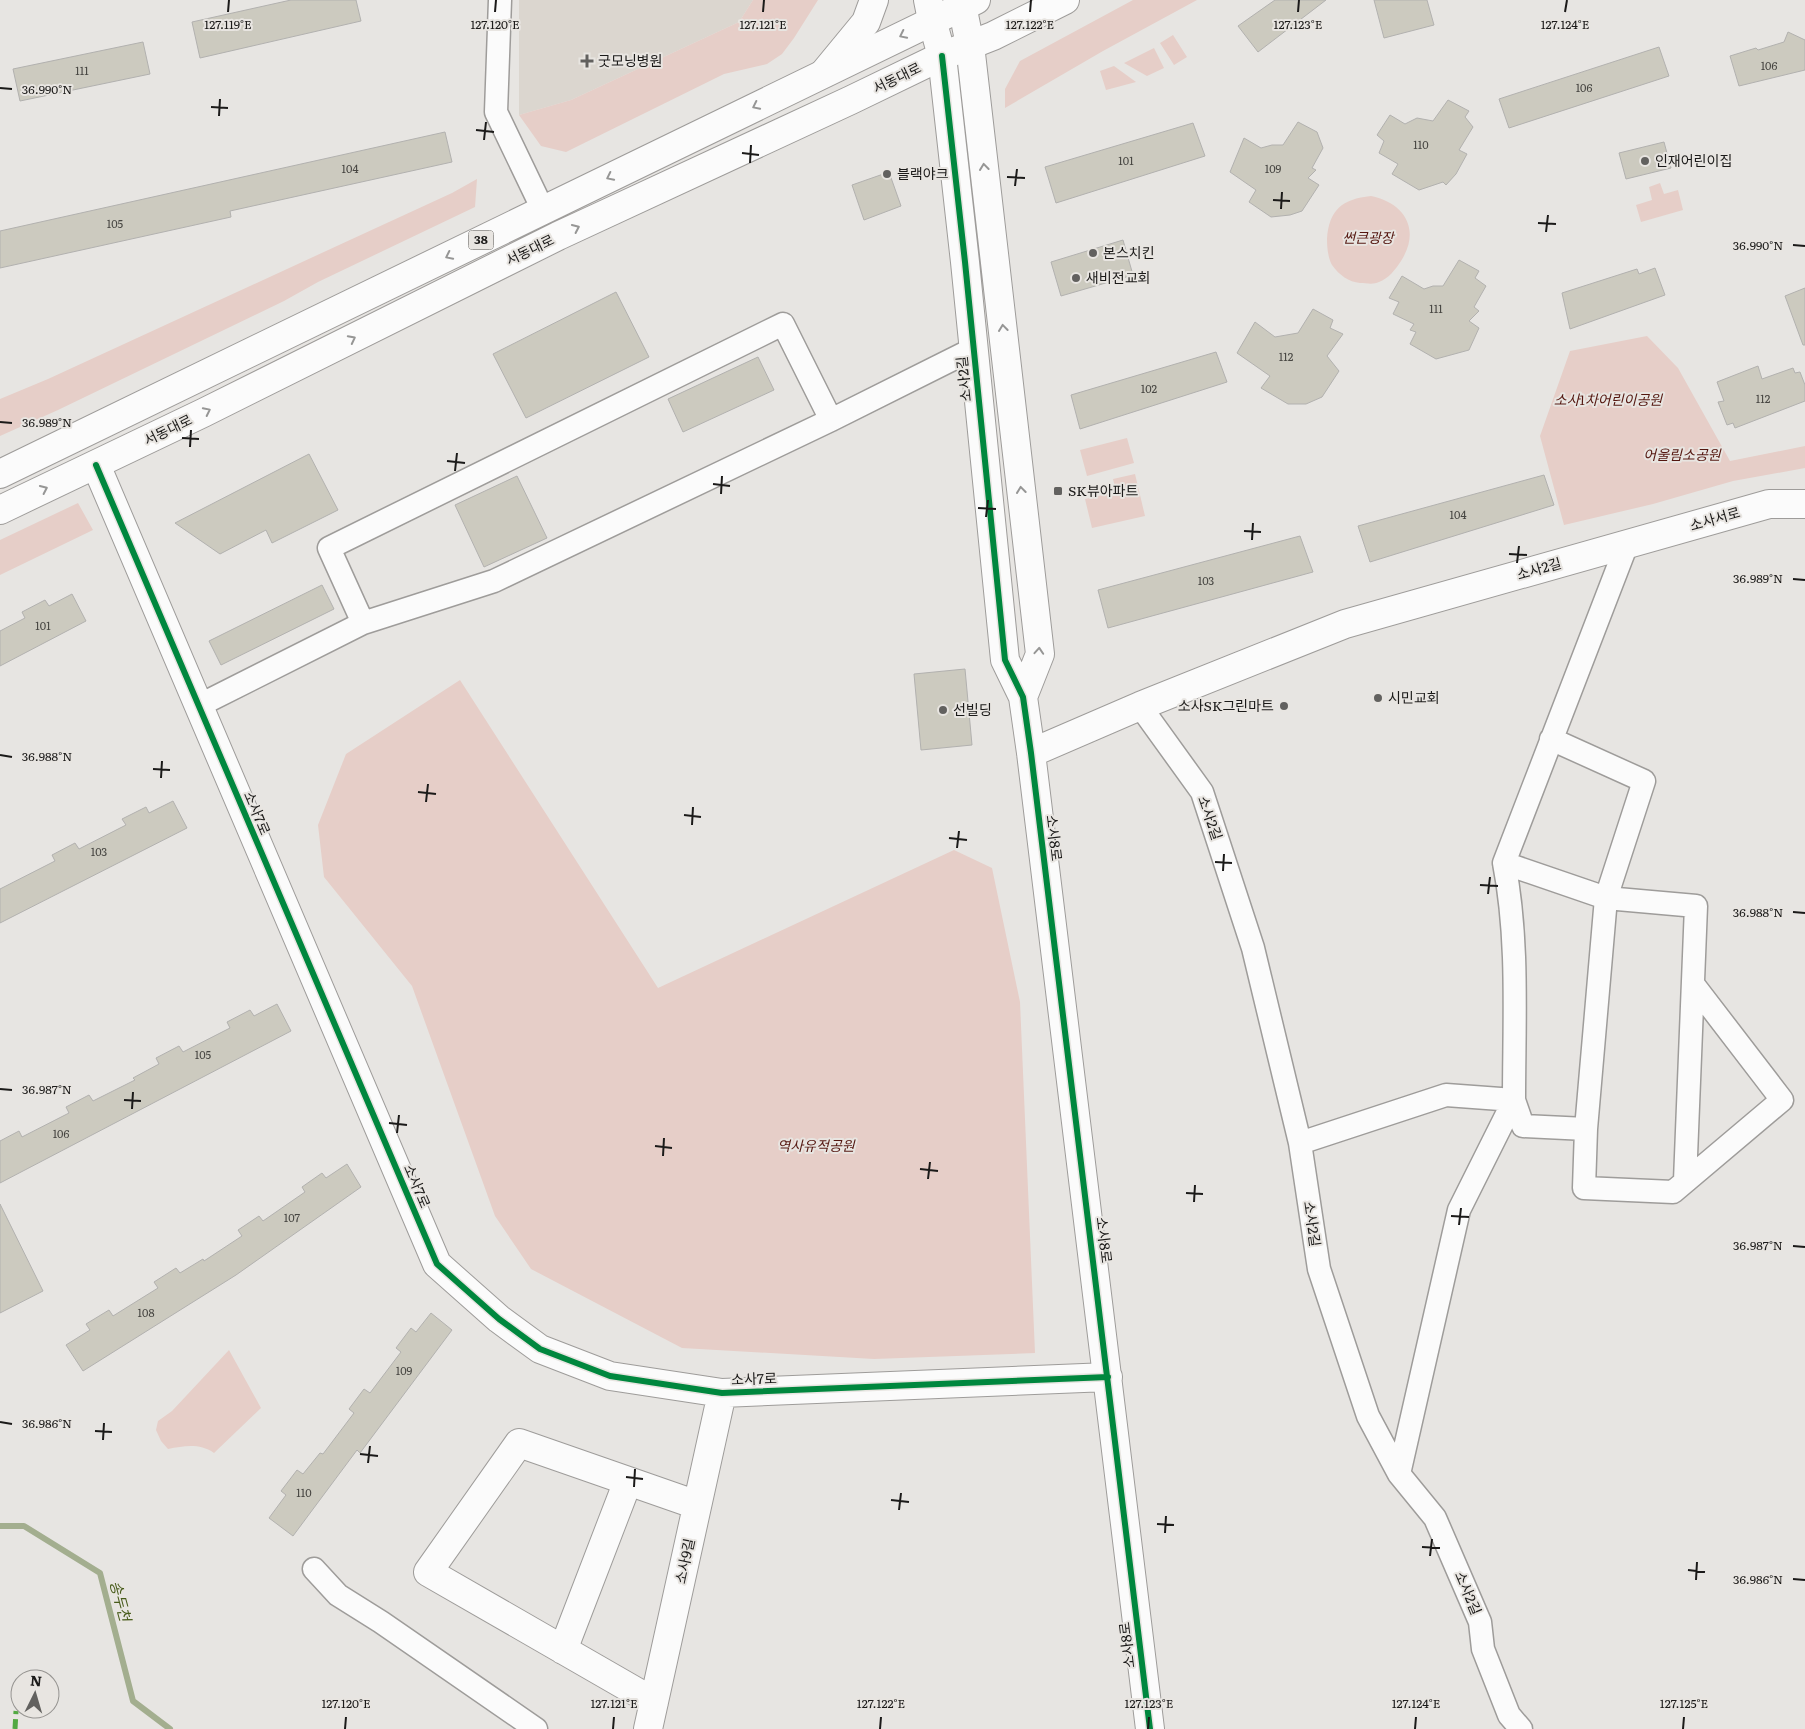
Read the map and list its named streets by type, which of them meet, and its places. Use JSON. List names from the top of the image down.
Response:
{
  "streets": {
    "street": [
      "서동대로",
      "38",
      "소사2길",
      "소사서로",
      "소사7로",
      "소사8로",
      "소사9길"
    ]
  },
  "crossings": [
    ["서동대로", "소사2길"],
    ["서동대로", "소사7로"],
    ["38", "소사2길"],
    ["소사2길", "소사서로"],
    ["소사2길", "소사8로"],
    ["소사7로", "소사8로"],
    ["소사7로", "소사9길"]
  ],
  "water": ["송두천"],
  "parks": [
    "썬큰광장",
    "소사1차어린이공원",
    "어울림소공원",
    "역사유적공원"
  ],
  "places": {
    "health": ["굿모닝병원"],
    "other": [
      "인재어린이집",
      "블랙야크",
      "본스치킨",
      "새비전교회",
      "시민교회",
      "소사SK그린마트",
      "선빌딩"
    ],
    "transit": ["SK뷰아파트"]
  },
  "house_numbers": [
    "106",
    "111",
    "106",
    "110",
    "101",
    "104",
    "109",
    "105",
    "111",
    "112",
    "102",
    "112",
    "104",
    "103",
    "101",
    "103",
    "105",
    "106",
    "107",
    "108",
    "109",
    "110"
  ],
  "north": "top",
  "coordinates": [
    "127.119°E",
    "127.120°E",
    "127.121°E",
    "127.122°E",
    "127.123°E",
    "127.124°E",
    "36.990°N",
    "36.989°N",
    "36.988°N",
    "36.987°N",
    "36.986°N",
    "127.125°E"
  ]
}
